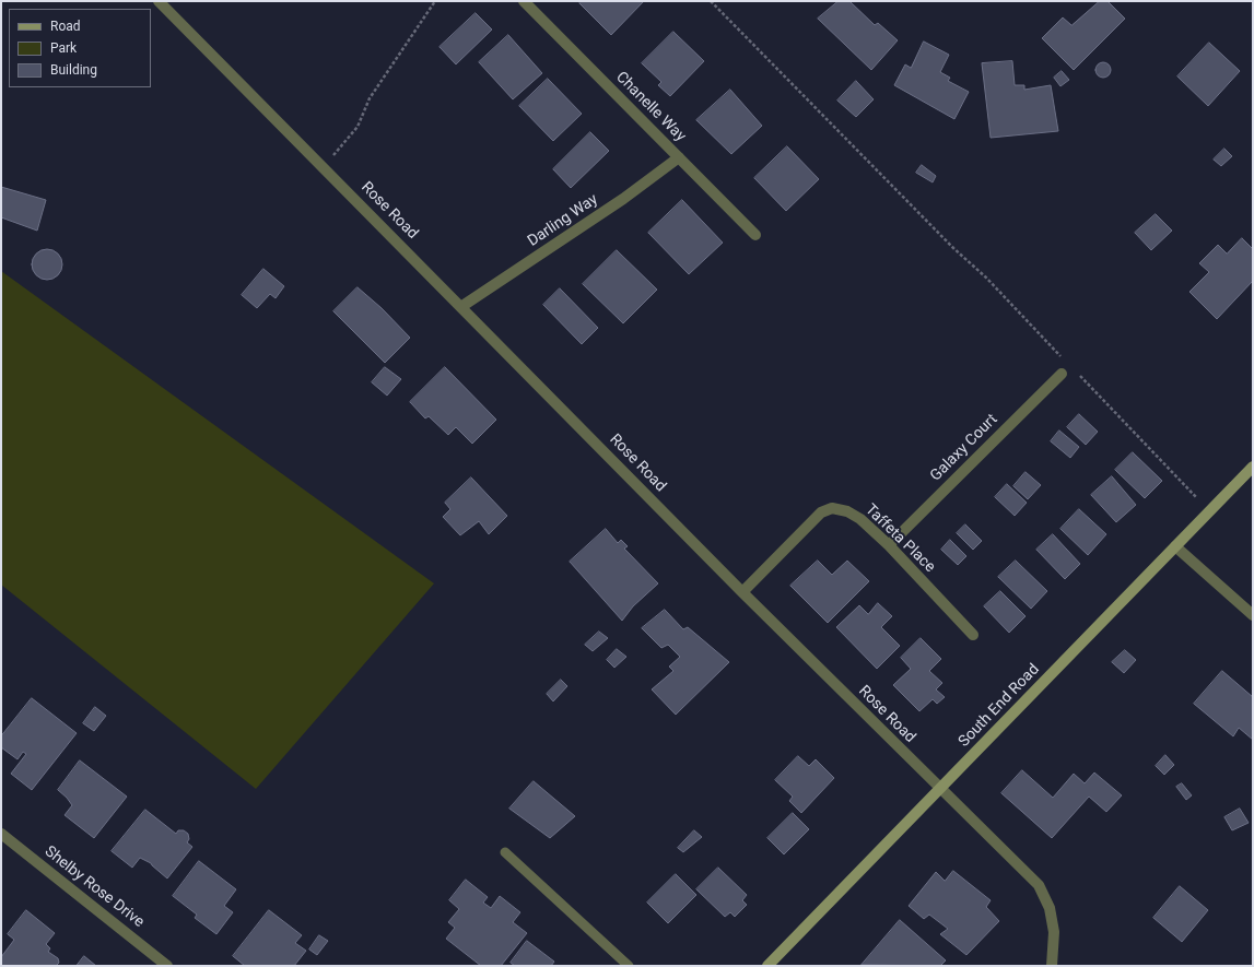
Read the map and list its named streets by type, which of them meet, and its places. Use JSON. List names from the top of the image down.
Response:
{
  "streets": {
    "main road": ["South End Road"],
    "street": [
      "Chanelle Way",
      "Rose Road",
      "Darling Way",
      "Galaxy Court",
      "Taffeta Place",
      "Shelby Rose Drive"
    ]
  },
  "crossings": [
    ["Chanelle Way", "Darling Way"],
    ["Rose Road", "Darling Way"],
    ["Rose Road", "Taffeta Place"],
    ["Rose Road", "South End Road"],
    ["Galaxy Court", "Taffeta Place"]
  ],
  "legend": ["Road", "Park", "Building"]
}
